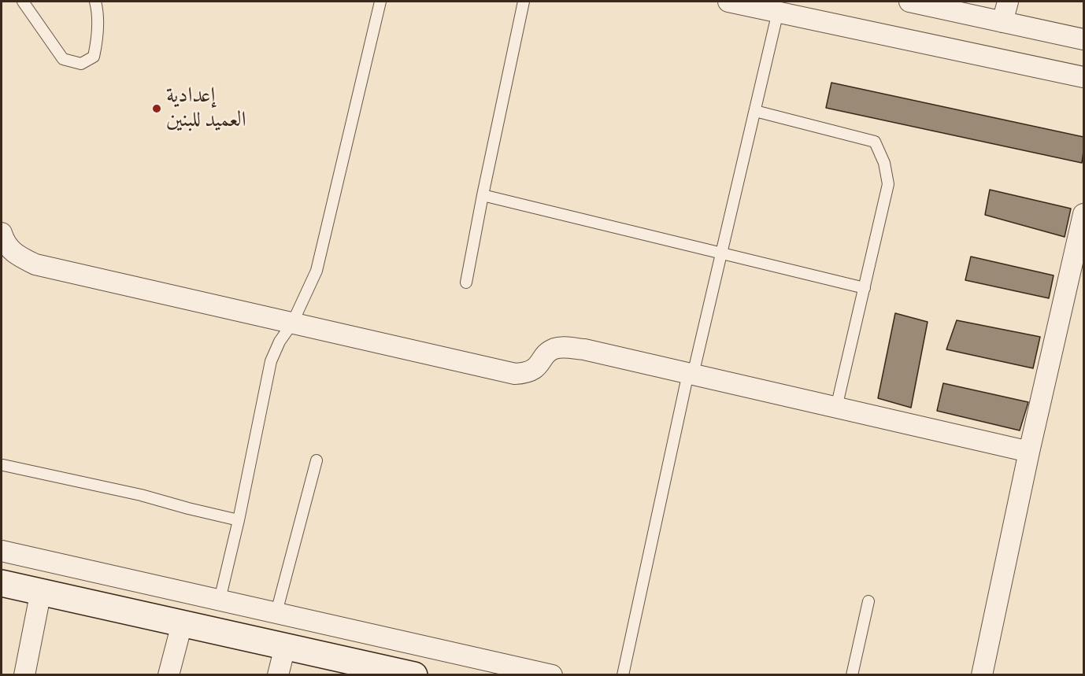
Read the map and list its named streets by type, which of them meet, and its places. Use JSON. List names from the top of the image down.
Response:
{
  "places": ["إعدادية العميد للبنين"]
}
